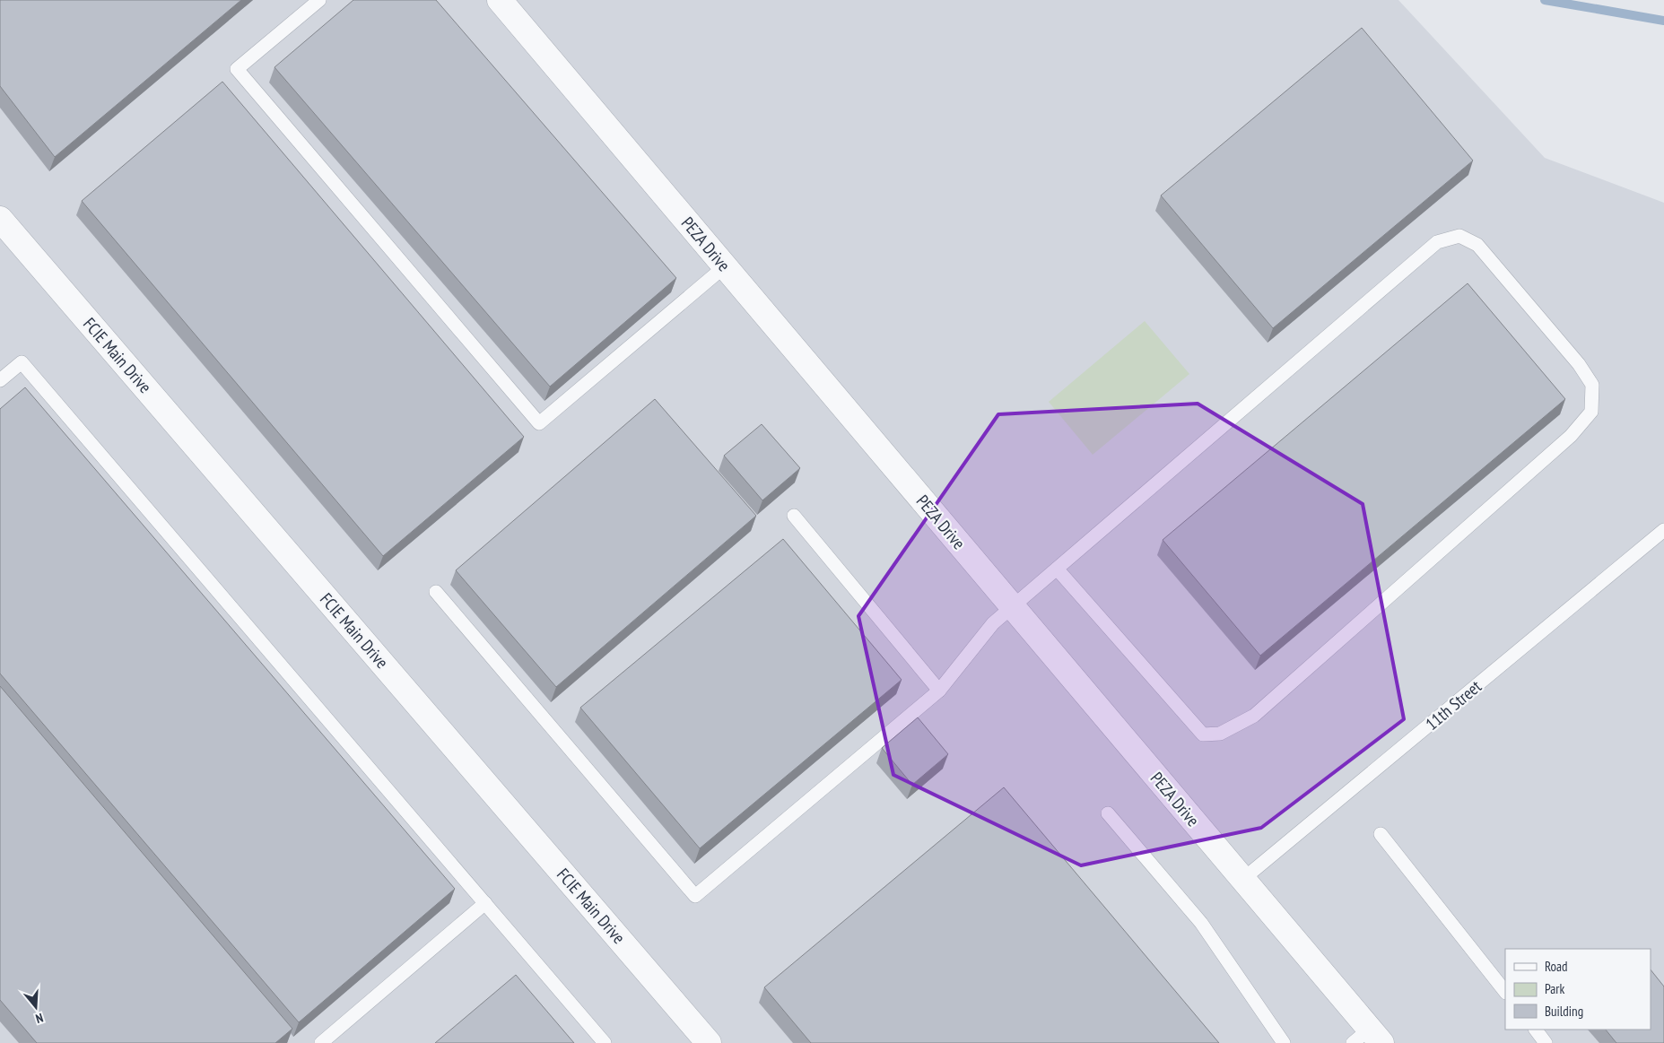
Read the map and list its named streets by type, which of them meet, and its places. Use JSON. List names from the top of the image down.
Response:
{
  "streets": {
    "street": ["PEZA Drive", "FCIE Main Drive"],
    "lane": ["11th Street"]
  },
  "crossings": [
    ["PEZA Drive", "11th Street"]
  ],
  "legend": ["Road", "Park", "Building"],
  "north": "bottom"
}
